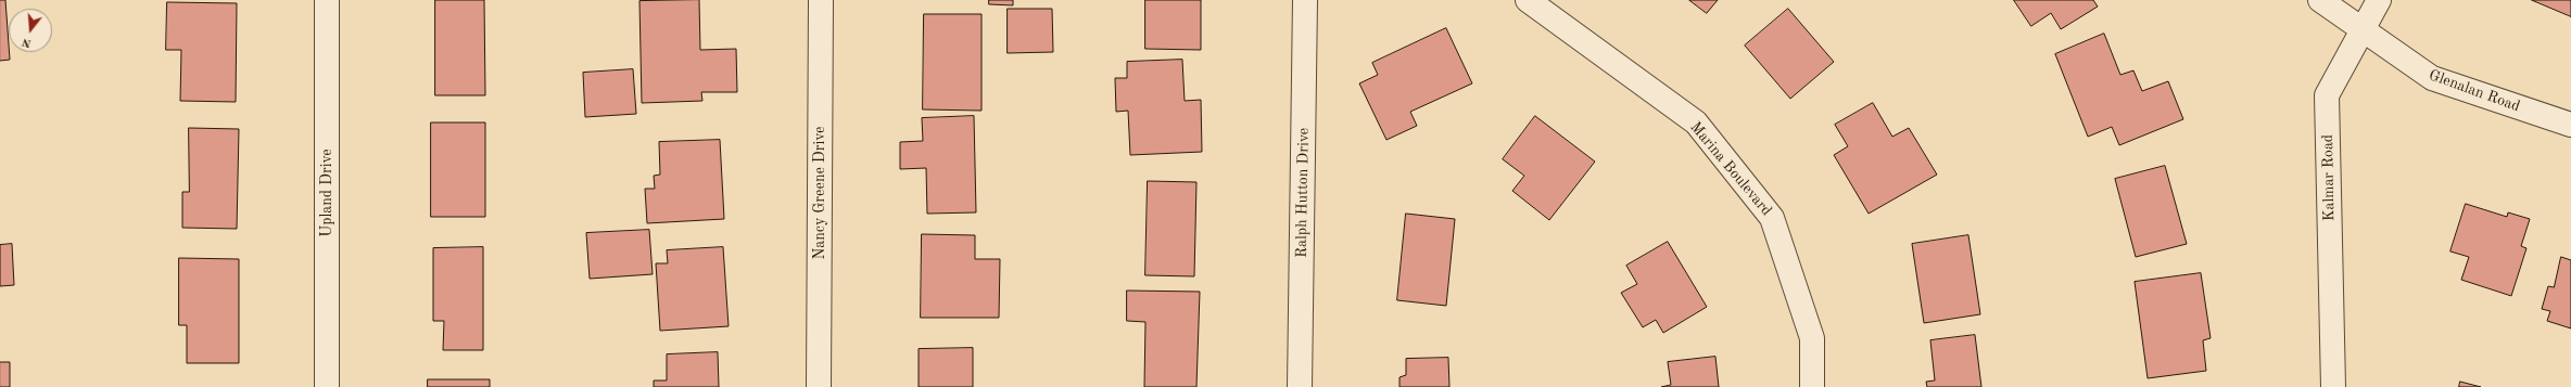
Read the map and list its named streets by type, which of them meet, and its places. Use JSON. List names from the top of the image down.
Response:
{
  "streets": {
    "street": [
      "Glenalan Road",
      "Marina Boulevard",
      "Kalmar Road",
      "Upland Drive",
      "Nancy Greene Drive",
      "Ralph Hutton Drive"
    ]
  },
  "crossings": [
    ["Glenalan Road", "Kalmar Road"]
  ],
  "north": "bottom"
}
